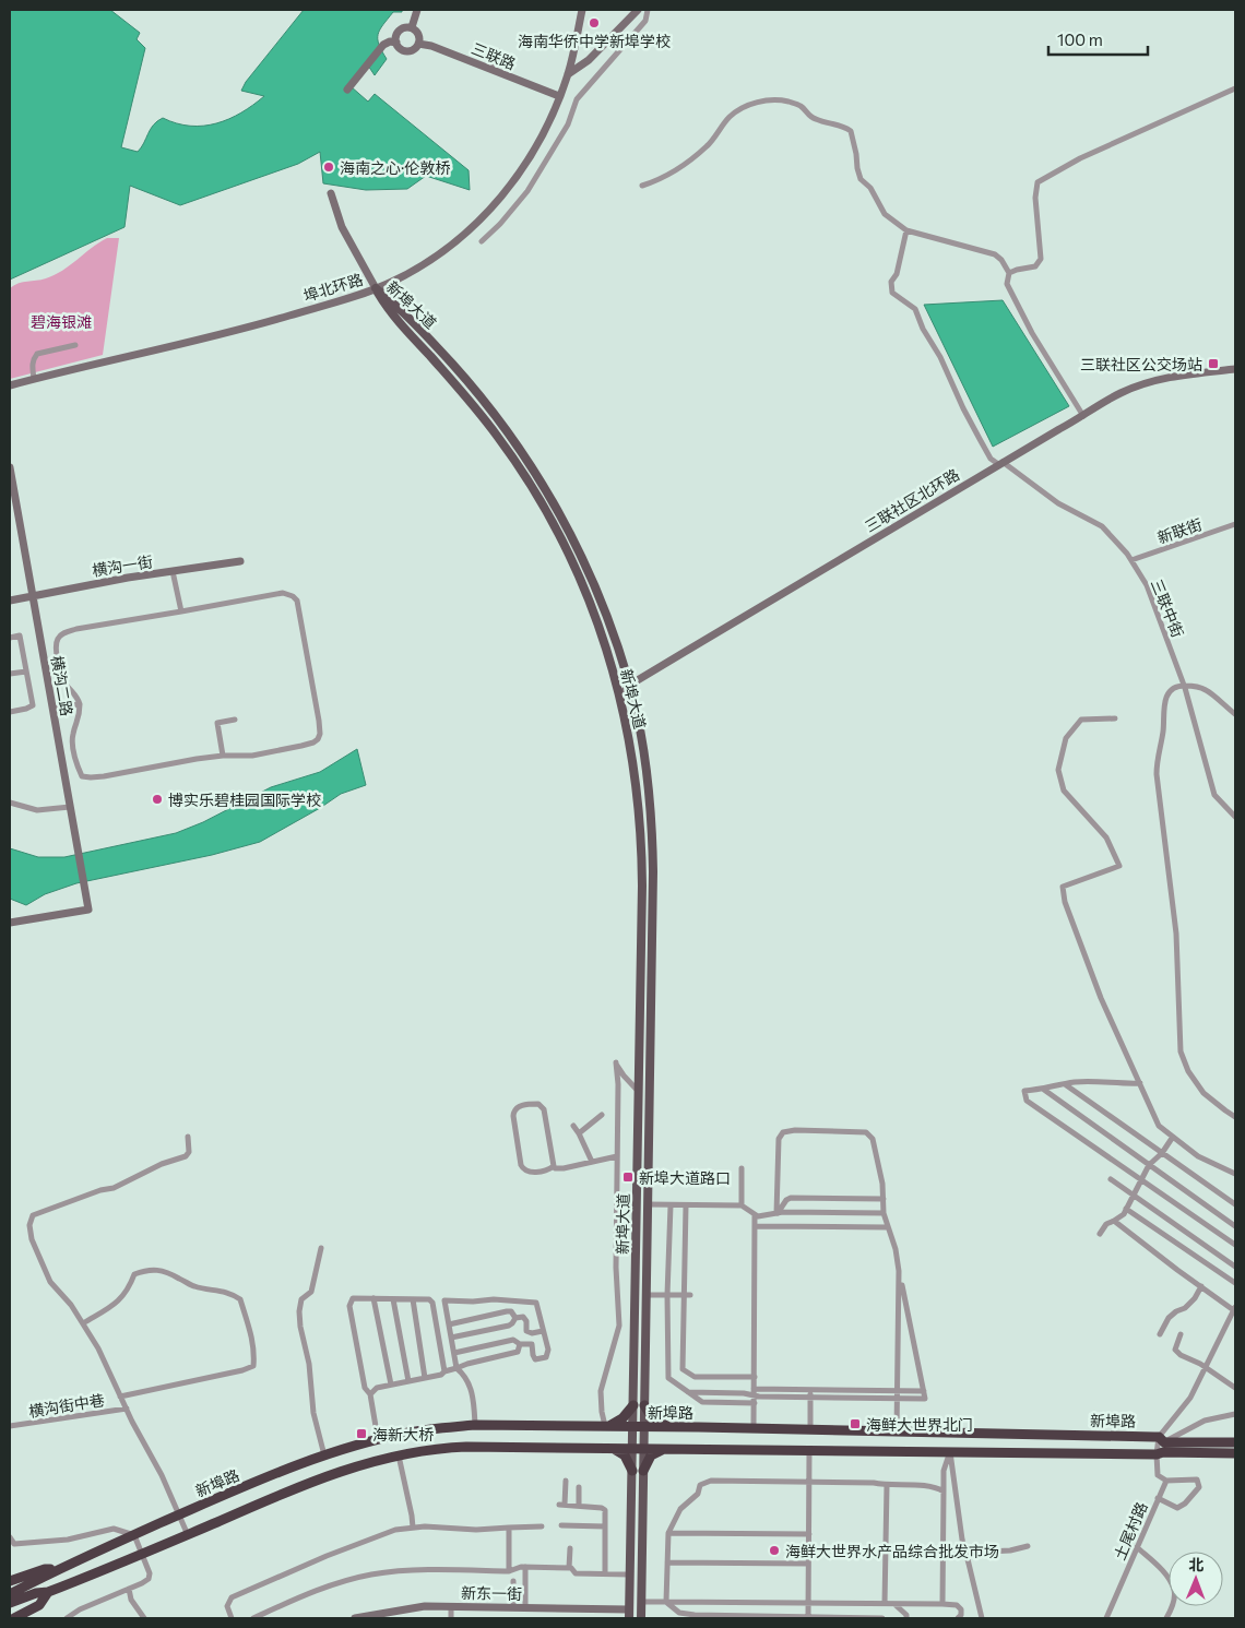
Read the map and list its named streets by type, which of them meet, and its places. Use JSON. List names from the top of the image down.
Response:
{
  "streets": {
    "highway": ["新埠路"],
    "main road": ["新埠大道"],
    "street": [
      "三联路",
      "埠北环路",
      "三联社区北环路",
      "新联街",
      "横沟一街",
      "三联中街",
      "横沟二路",
      "横沟街中巷",
      "土尾村路",
      "新东一街"
    ]
  },
  "crossings": [
    ["三联路", "埠北环路"],
    ["埠北环路", "新埠大道"],
    ["新埠大道", "三联社区北环路"],
    ["新埠大道", "新埠路"],
    ["新埠大道", "新东一街"],
    ["三联社区北环路", "三联中街"],
    ["新联街", "三联中街"],
    ["横沟一街", "横沟二路"]
  ],
  "parks": ["碧海银滩"],
  "places": {
    "other": [
      "海南华侨中学新埠学校",
      "海南之心·伦敦桥",
      "博实乐碧桂园国际学校",
      "海鲜大世界水产品综合批发市场"
    ],
    "transit": [
      "三联社区公交场站",
      "新埠大道路口",
      "海鲜大世界北门",
      "海新大桥"
    ]
  },
  "scale_bar": "100 m",
  "north": "top"
}
